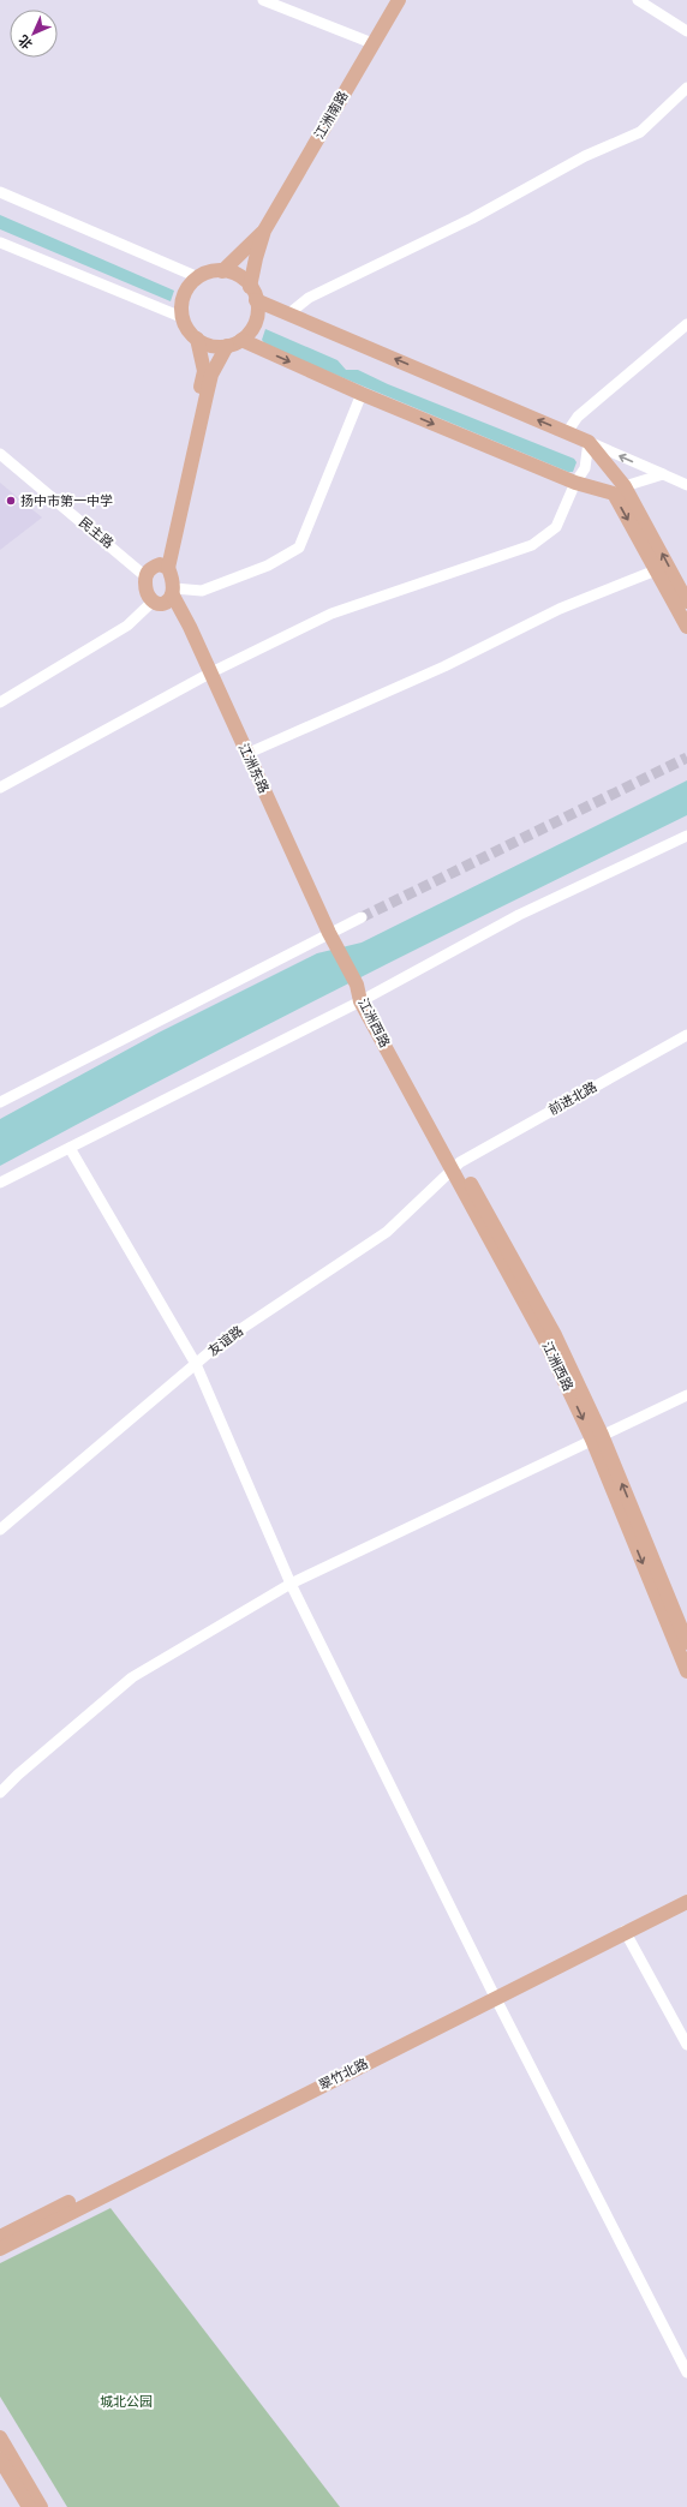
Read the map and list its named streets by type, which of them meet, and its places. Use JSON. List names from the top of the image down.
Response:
{
  "streets": {
    "main road": [
      "江洲南路",
      "江洲东路",
      "江洲西路",
      "翠竹北路"
    ],
    "street": ["民主路", "前进北路", "友谊路"]
  },
  "crossings": [
    ["民主路", "江洲东路"],
    ["江洲东路", "江洲西路"],
    ["江洲西路", "前进北路"],
    ["江洲西路", "友谊路"],
    ["前进北路", "友谊路"]
  ],
  "parks": ["城北公园"],
  "places": ["扬中市第一中学"],
  "north": "bottom left"
}
